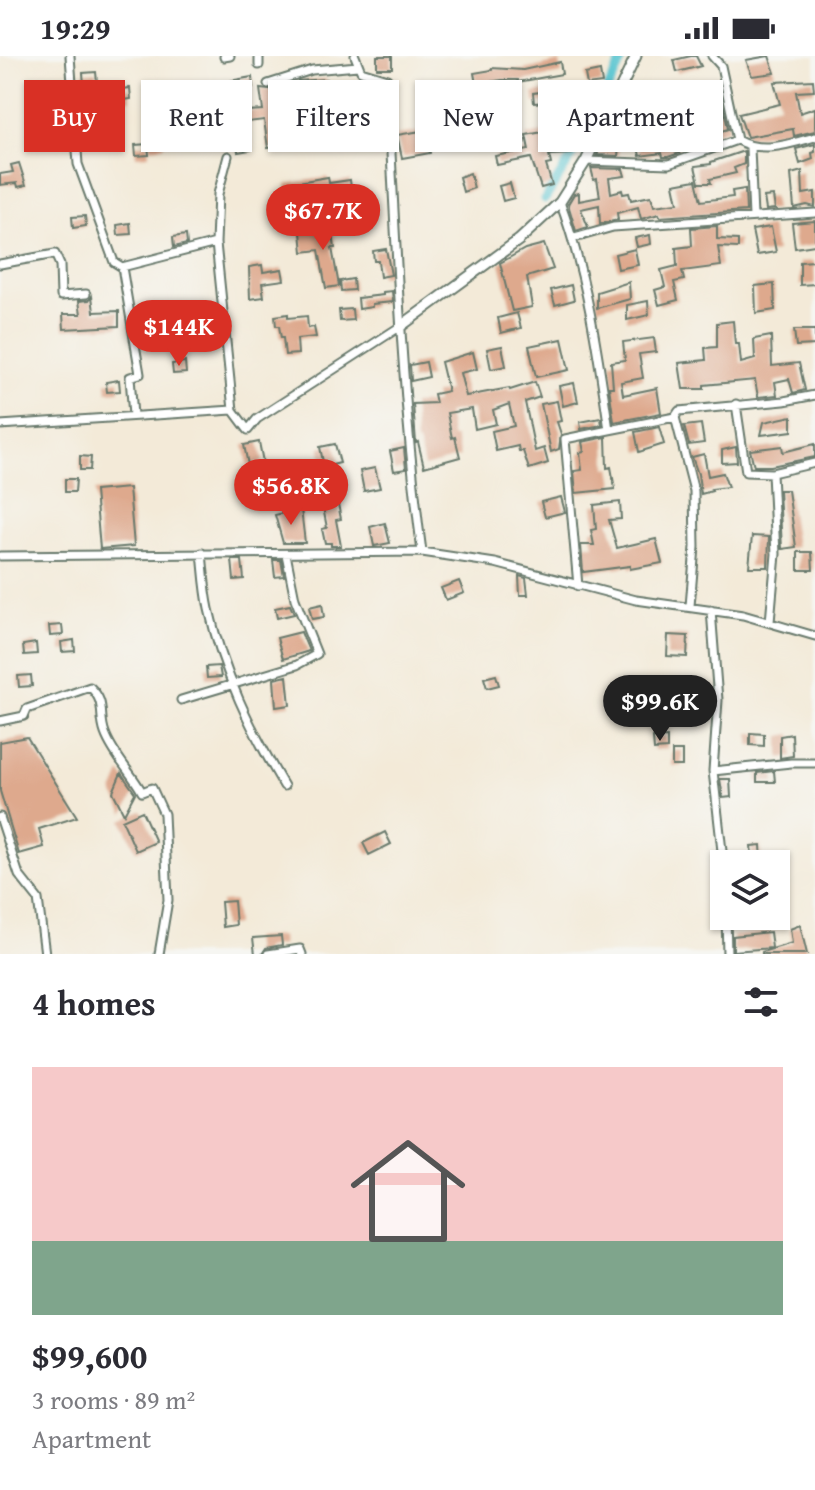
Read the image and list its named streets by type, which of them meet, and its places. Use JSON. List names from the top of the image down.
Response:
{
  "page": {
    "status": "19:29",
    "chip": [
      "Buy",
      "Rent",
      "Filters",
      "New",
      "Apartment"
    ],
    "price": [
      "$67.7K",
      "$144K",
      "$56.8K",
      "$99.6K"
    ],
    "heading": "4 homes",
    "list": [
      {
        "name": "$99,600",
        "note": "3 rooms · 89 m² · Apartment"
      }
    ]
  }
}
